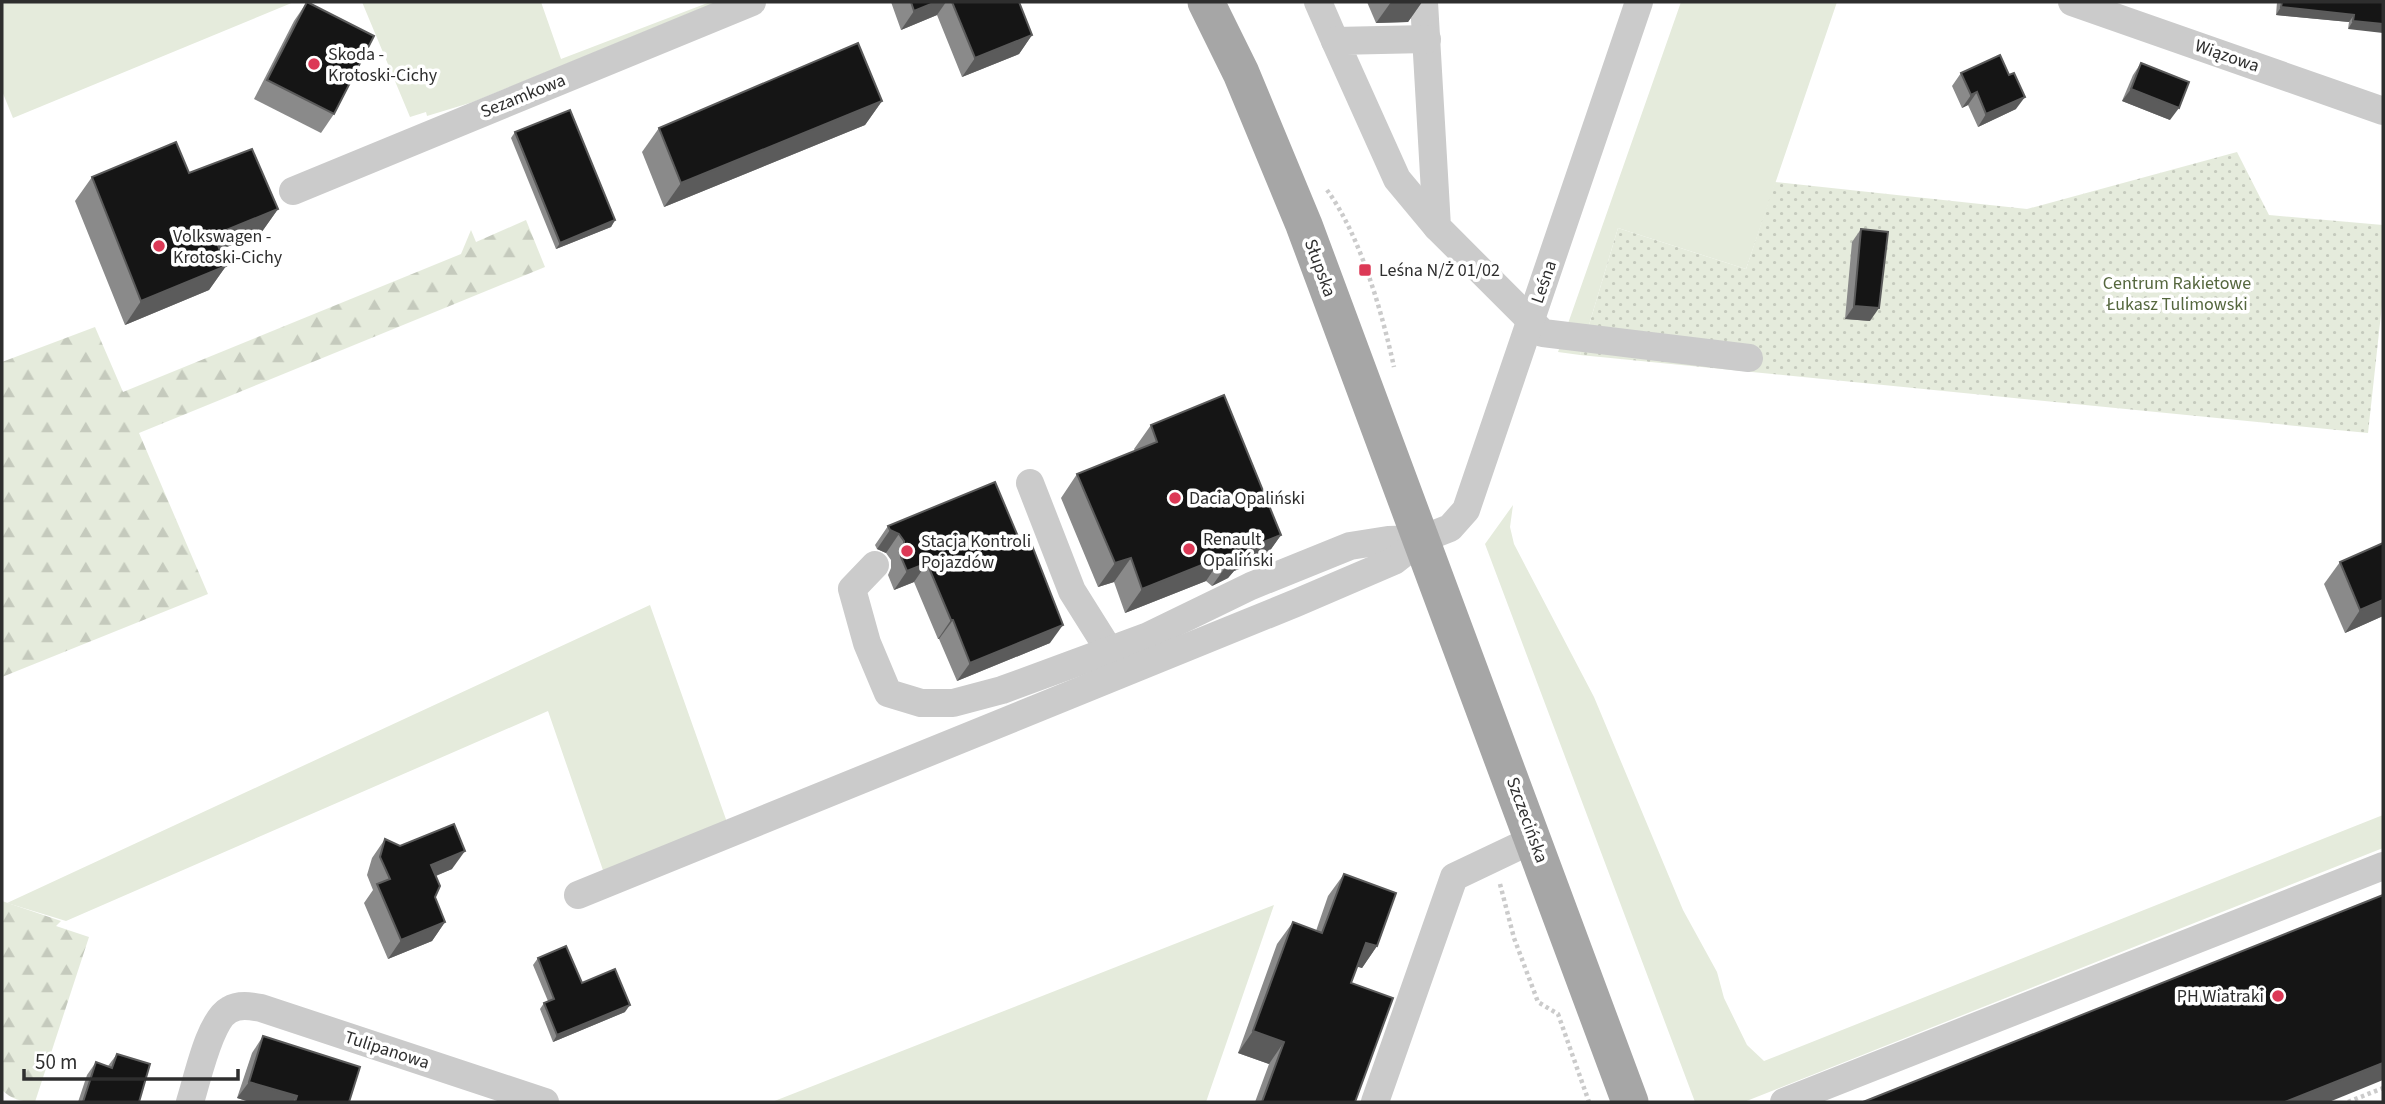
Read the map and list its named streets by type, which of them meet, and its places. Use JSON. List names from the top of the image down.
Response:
{
  "streets": {
    "main road": ["Słupska", "Szczecińska"],
    "street": [
      "Wiązowa",
      "Sezamkowa",
      "Leśna",
      "Tulipanowa"
    ]
  },
  "crossings": [
    ["Słupska", "Leśna"],
    ["Słupska", "Szczecińska"],
    ["Leśna", "Szczecińska"]
  ],
  "parks": ["Centrum Rakietowe Łukasz Tulimowski"],
  "places": {
    "other": [
      "Skoda - Krotoski-Cichy",
      "Volkswagen - Krotoski-Cichy",
      "Dacia Opaliński",
      "Renault Opaliński",
      "Stacja Kontroli Pojazdów",
      "PH Wiatraki"
    ],
    "transit": ["Leśna N/Ż 01/02"]
  },
  "scale_bar": "50 m"
}
